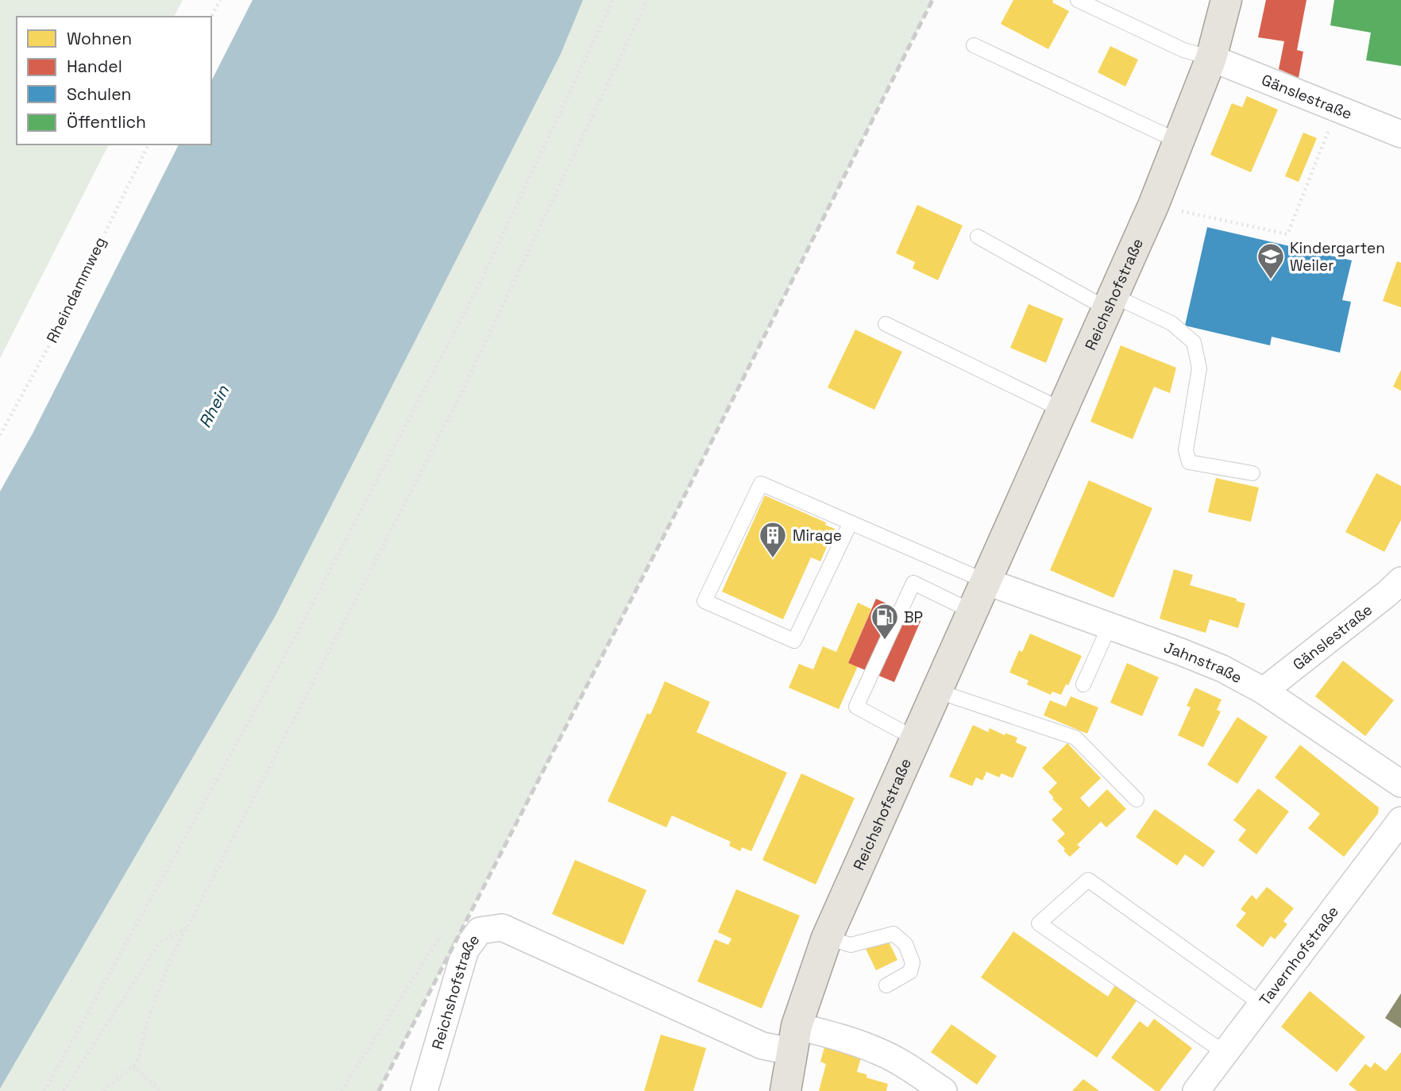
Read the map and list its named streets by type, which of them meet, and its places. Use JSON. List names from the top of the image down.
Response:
{
  "streets": {
    "main road": ["Reichshofstraße"],
    "street": ["Gänslestraße", "Jahnstraße", "Tavernhofstraße"],
    "path": ["Rheindammweg"]
  },
  "crossings": [
    ["Gänslestraße", "Reichshofstraße"],
    ["Gänslestraße", "Jahnstraße"],
    ["Reichshofstraße", "Jahnstraße"]
  ],
  "water": ["Rhein"],
  "places": {
    "school or university": ["Kindergarten Weiler"],
    "building": ["Mirage"],
    "fuel station": ["BP"]
  },
  "legend": [
    "Wohnen",
    "Handel",
    "Schulen",
    "Öffentlich"
  ]
}
